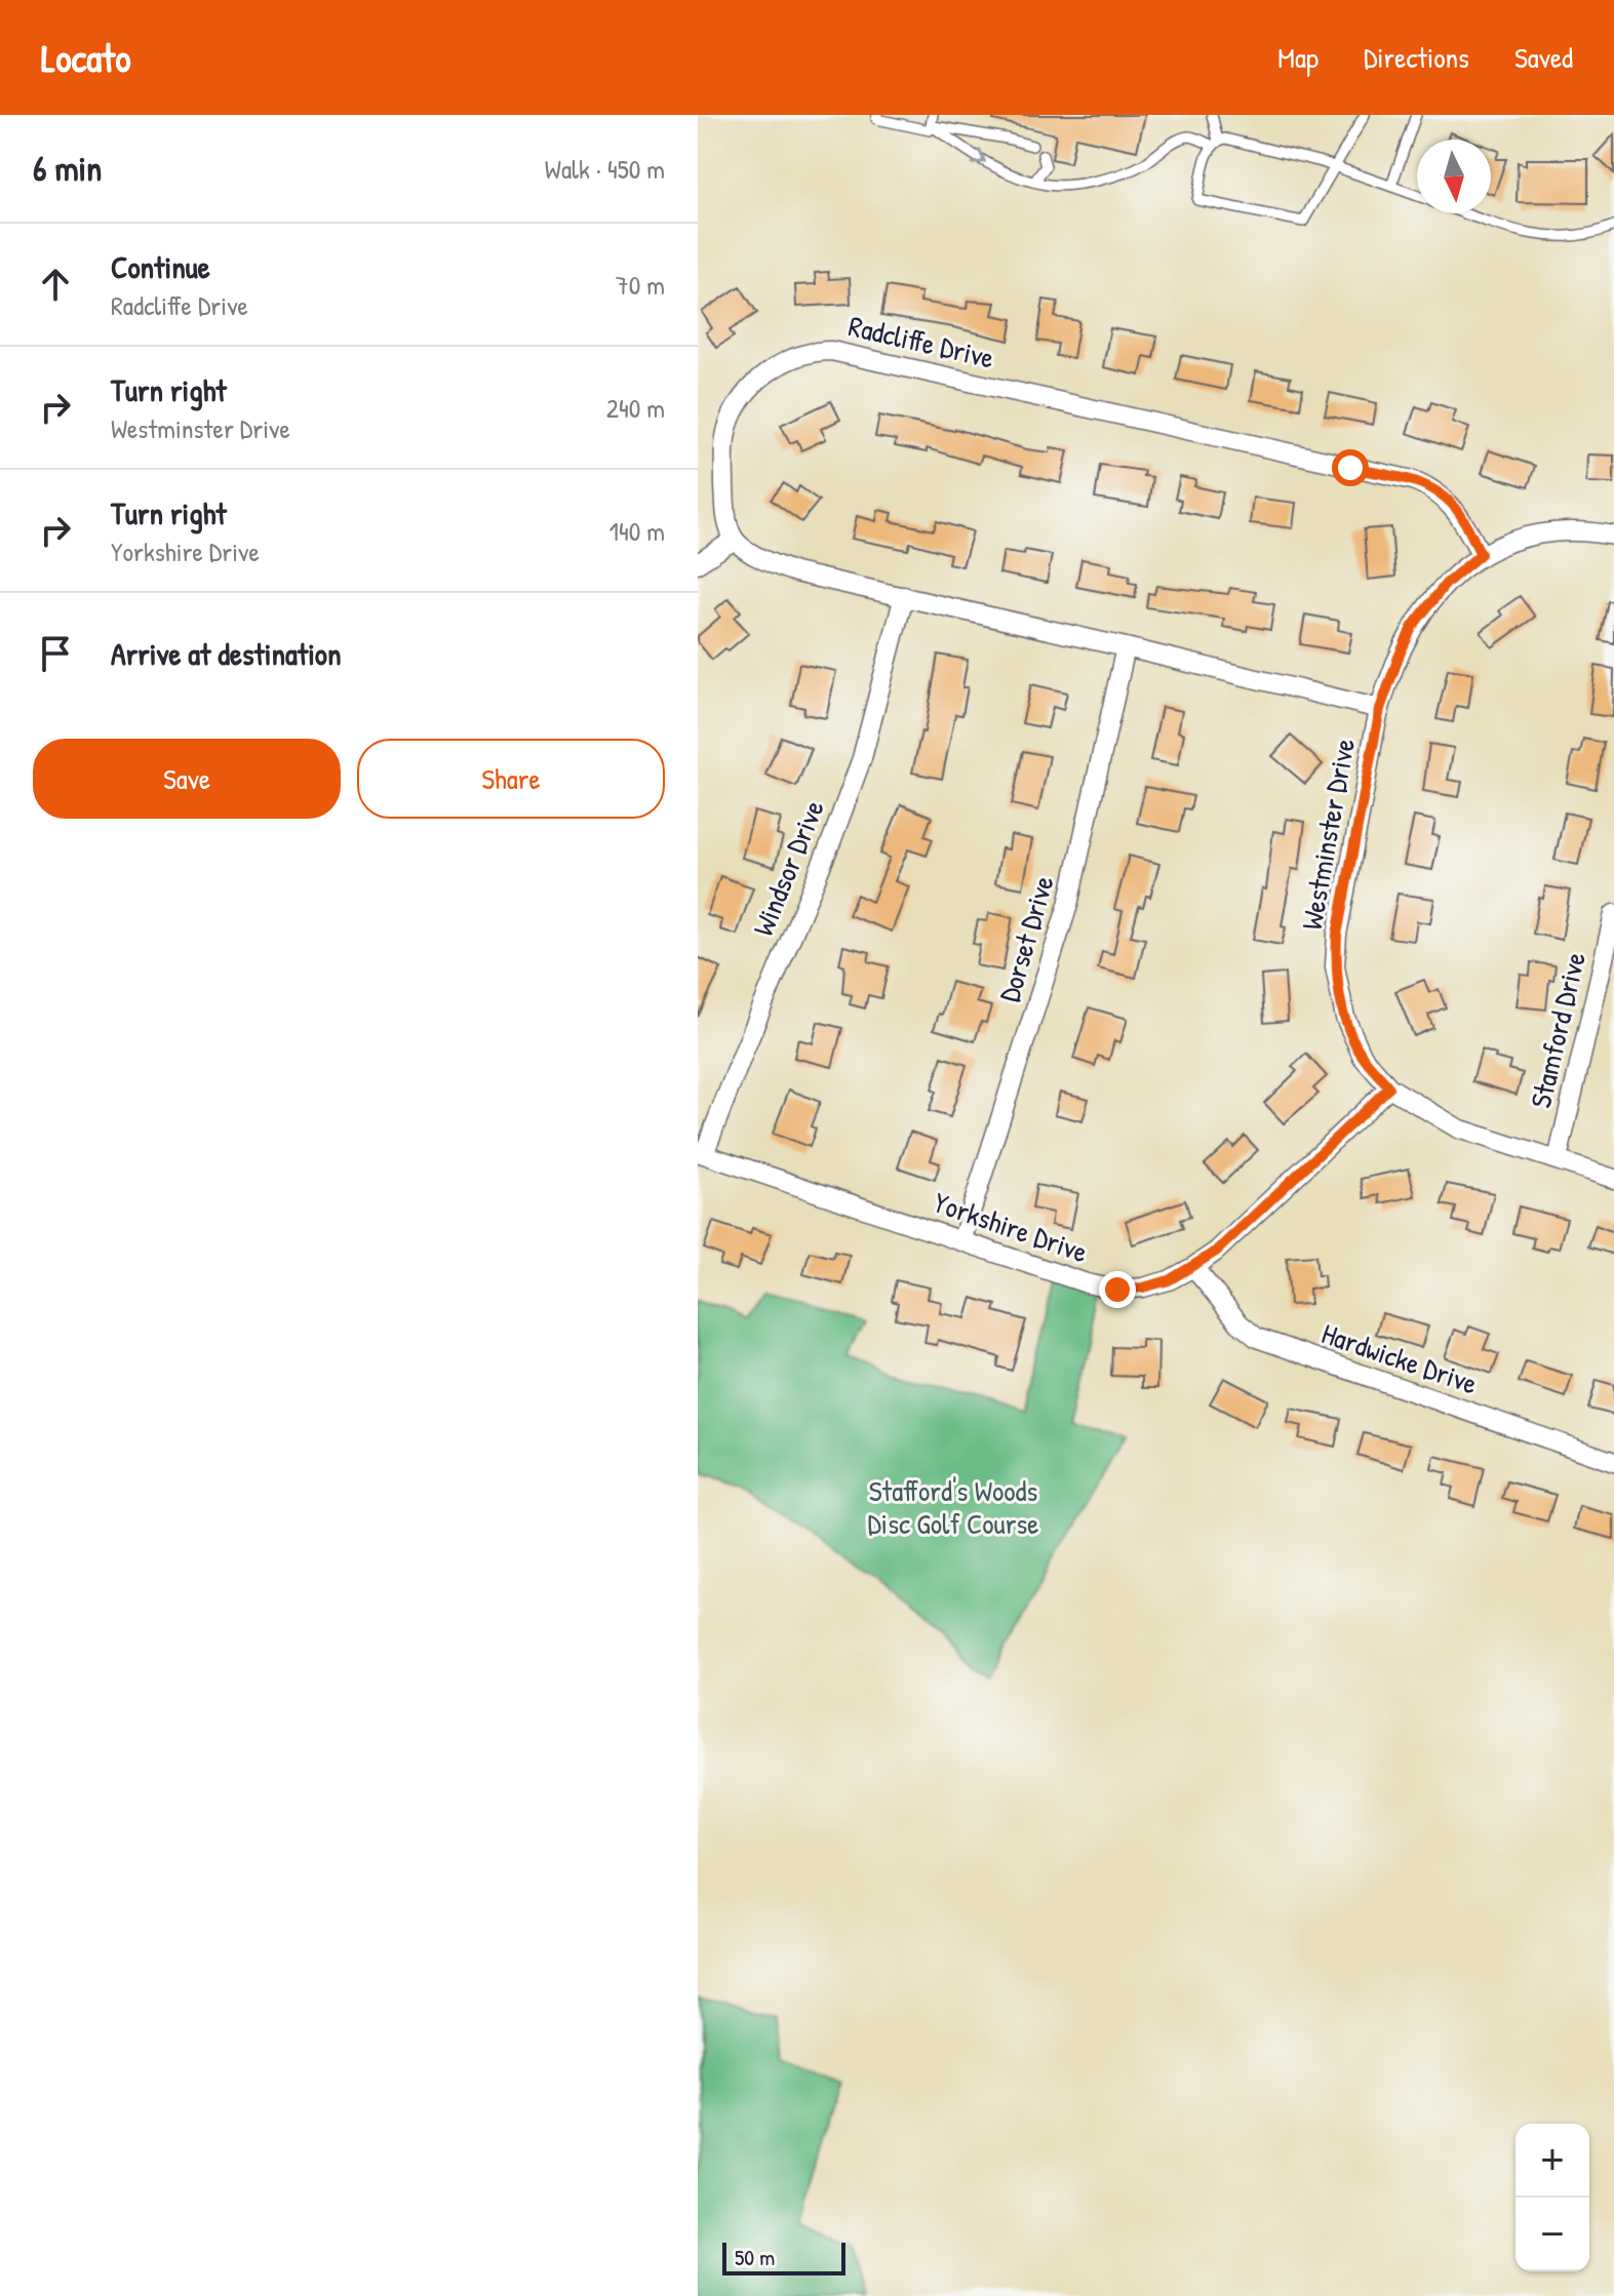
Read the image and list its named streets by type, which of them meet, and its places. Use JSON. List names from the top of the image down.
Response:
{
  "streets": {
    "street": [
      "Radcliffe Drive",
      "Westminster Drive",
      "Windsor Drive",
      "Dorset Drive",
      "Stamford Drive",
      "Yorkshire Drive",
      "Hardwicke Drive"
    ]
  },
  "crossings": [
    ["Radcliffe Drive", "Westminster Drive"],
    ["Westminster Drive", "Stamford Drive"],
    ["Westminster Drive", "Yorkshire Drive"],
    ["Windsor Drive", "Yorkshire Drive"],
    ["Dorset Drive", "Yorkshire Drive"],
    ["Yorkshire Drive", "Hardwicke Drive"]
  ],
  "parks": ["Stafford's Woods Disc Golf Course"],
  "scale_bar": "50 m",
  "north": "bottom",
  "page": {
    "header": "Locato",
    "nav": ["Map", "Directions", "Saved"],
    "heading": ["6 min", "Walk · 450 m"],
    "list": [
      ["Continue", "Radcliffe Drive", "70 m"],
      ["Turn right", "Westminster Drive", "240 m"],
      ["Turn right", "Yorkshire Drive", "140 m"],
      "Arrive at destination"
    ],
    "buttons": ["Save", "Share"],
    "map_buttons": ["+", "−"],
    "scale": "50 m"
  }
}
